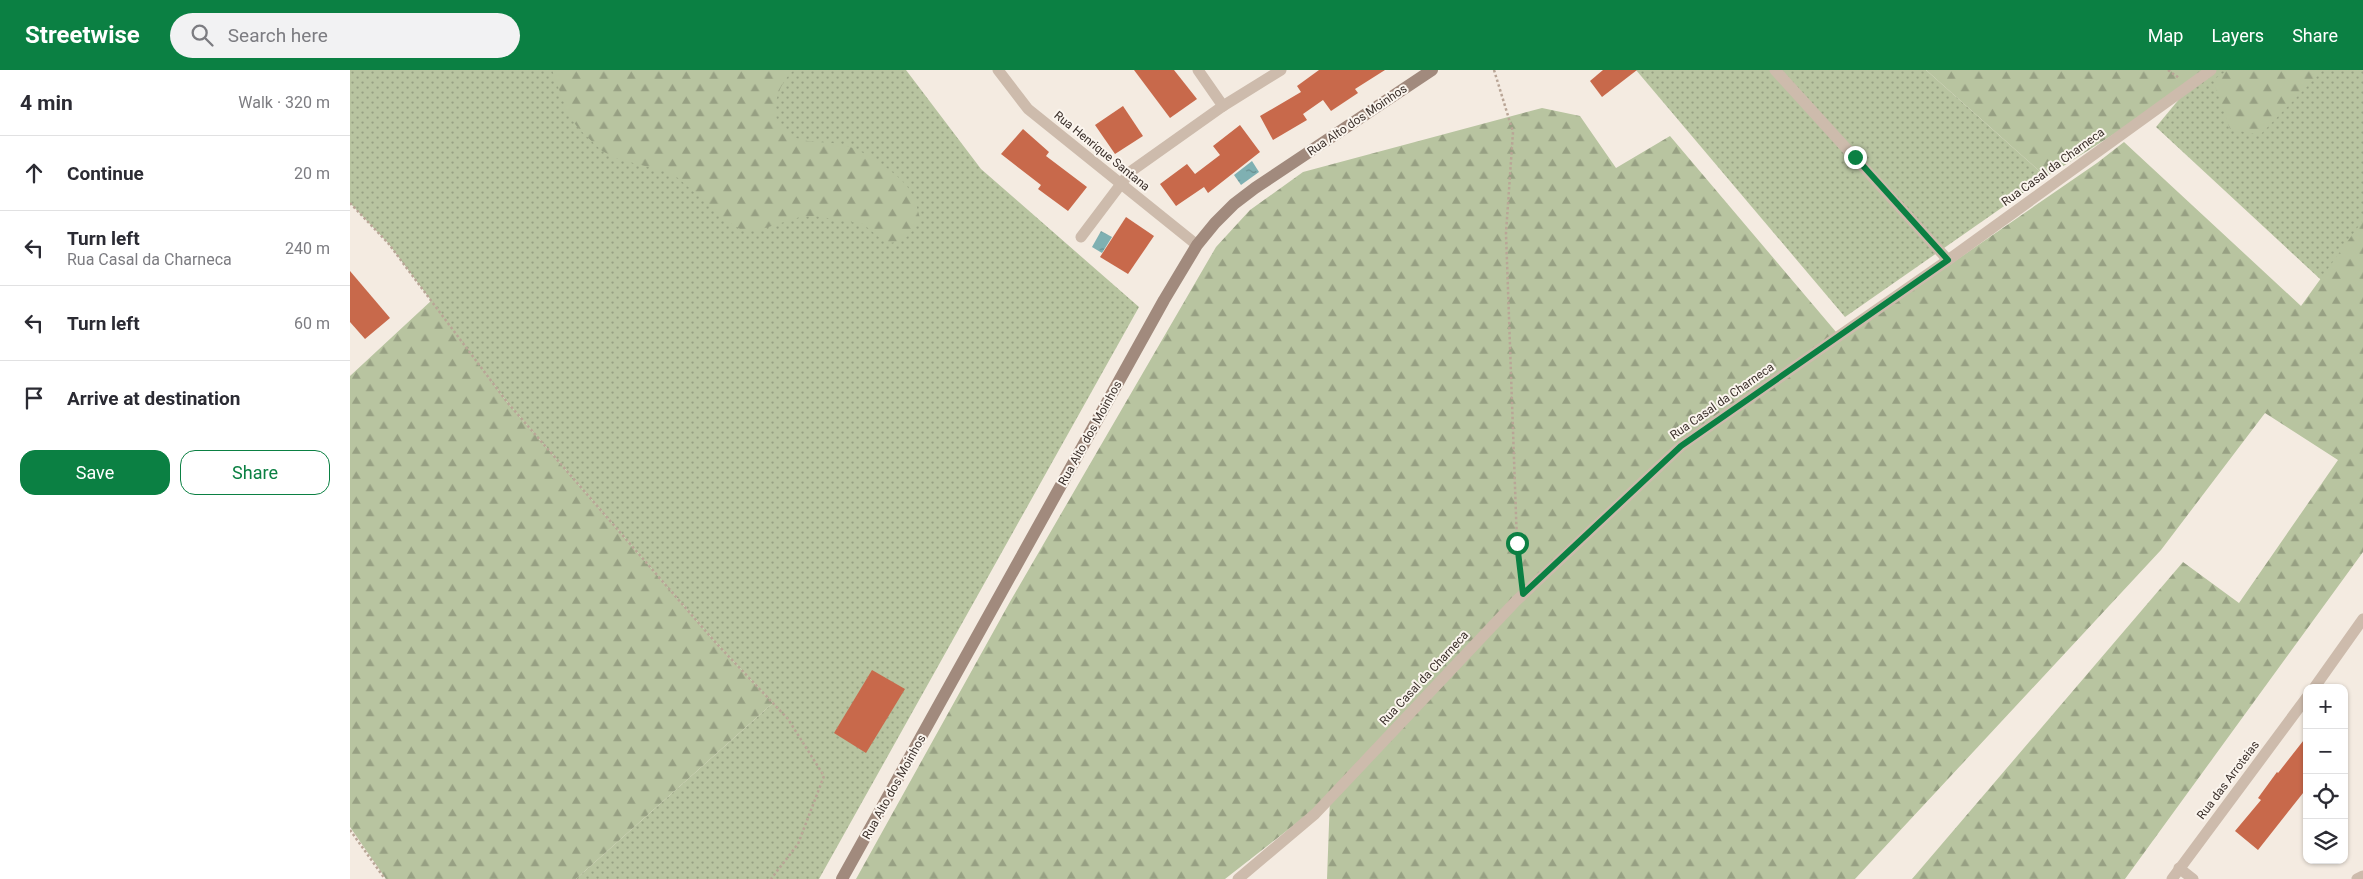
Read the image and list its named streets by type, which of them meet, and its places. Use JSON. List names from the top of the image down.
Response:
{
  "streets": {
    "street": [
      "Rua Alto dos Moinhos",
      "Rua Henrique Santana",
      "Rua Casal da Charneca",
      "Rua das Arroteias"
    ]
  },
  "crossings": [
    ["Rua Alto dos Moinhos", "Rua Henrique Santana"]
  ],
  "page": {
    "header": "Streetwise",
    "search": "Search here",
    "nav": ["Map", "Layers", "Share"],
    "heading": ["4 min", "Walk · 320 m"],
    "list": [
      ["Continue", "20 m"],
      ["Turn left", "Rua Casal da Charneca", "240 m"],
      ["Turn left", "60 m"],
      "Arrive at destination"
    ],
    "buttons": ["Save", "Share"],
    "map_buttons": ["+", "−"]
  }
}
